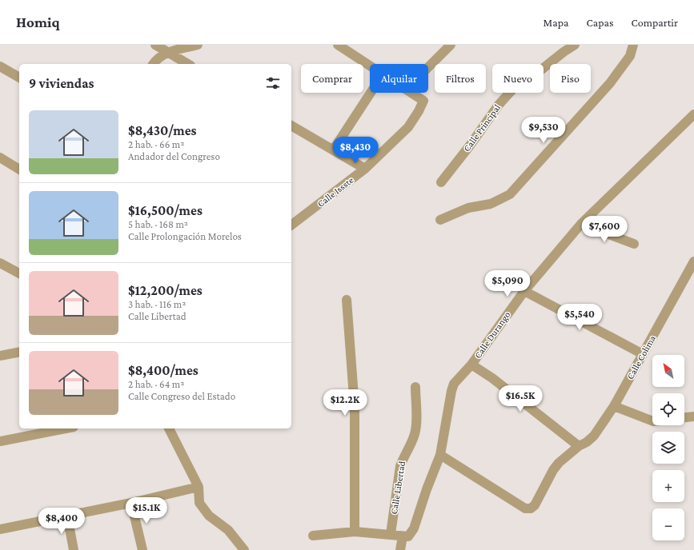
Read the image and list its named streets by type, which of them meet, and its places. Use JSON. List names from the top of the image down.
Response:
{
  "streets": {
    "street": [
      "Calle Principal",
      "Calle Issste",
      "Calle Durango",
      "Calle Colima",
      "Calle Libertad"
    ]
  },
  "crossings": [
    ["Calle Durango", "Calle Colima"]
  ],
  "north": "top left",
  "page": {
    "header": "Homiq",
    "nav": ["Mapa", "Capas", "Compartir"],
    "chip": [
      "Comprar",
      "Alquilar",
      "Filtros",
      "Nuevo",
      "Piso"
    ],
    "heading": "9 viviendas",
    "list": [
      {
        "name": "$8,430/mes",
        "note": "2 hab. · 66 m² · Andador del Congreso"
      },
      {
        "name": "$16,500/mes",
        "note": "5 hab. · 168 m² · Calle Prolongación Morelos"
      },
      {
        "name": "$12,200/mes",
        "note": "3 hab. · 116 m² · Calle Libertad"
      },
      {
        "name": "$8,400/mes",
        "note": "2 hab. · 64 m² · Calle Congreso del Estado"
      }
    ],
    "price": [
      "$9,530",
      "$8,430",
      "$7,600",
      "$5,090",
      "$5,540",
      "$16.5K",
      "$12.2K",
      "$15.1K",
      "$8,400"
    ],
    "map_buttons": ["+", "−"]
  }
}
